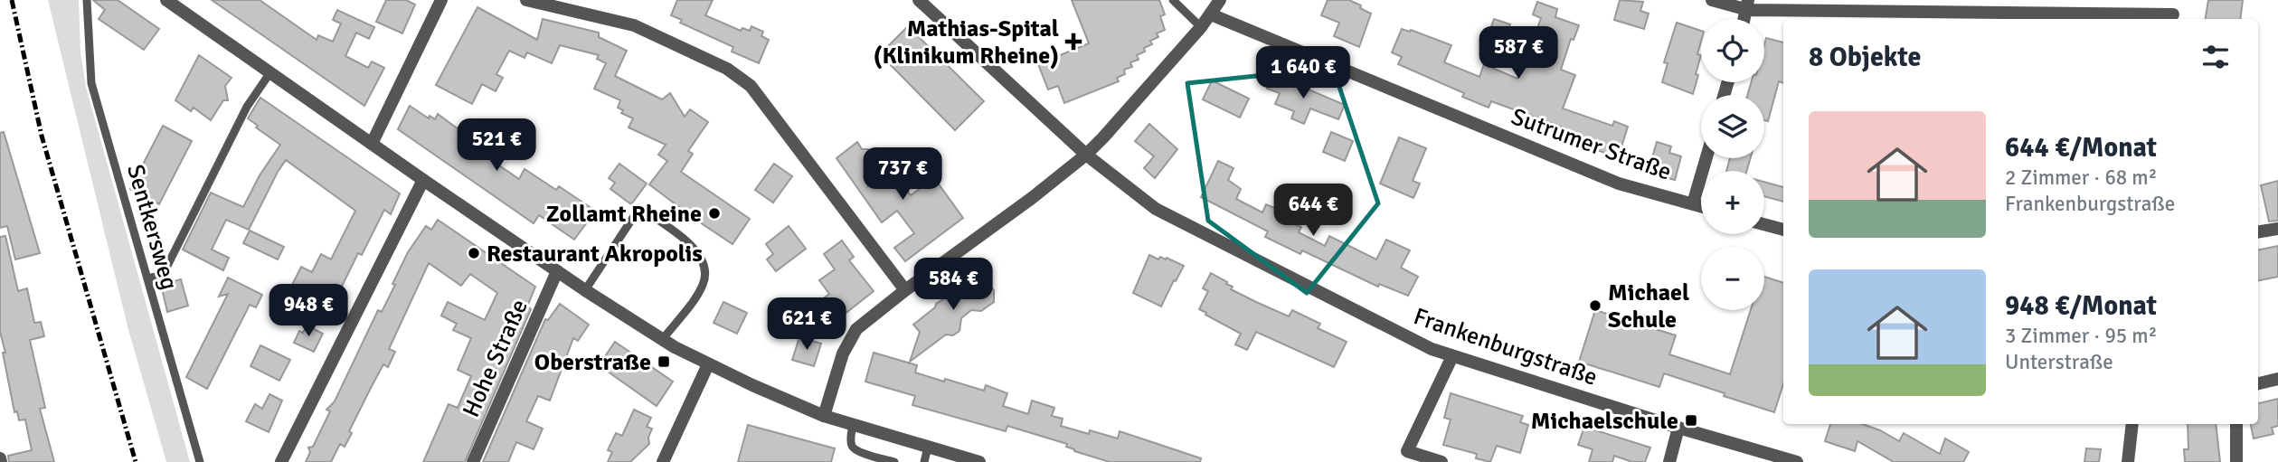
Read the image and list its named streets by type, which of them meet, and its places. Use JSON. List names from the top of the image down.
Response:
{
  "streets": {
    "street": ["Sutrumer Straße", "Frankenburgstraße", "Hohe Straße"],
    "lane": ["Sentkersweg"]
  },
  "places": {
    "health": ["Mathias-Spital (Klinikum Rheine)"],
    "other": ["Zollamt Rheine", "Restaurant Akropolis", "Michael Schule"],
    "transit": ["Oberstraße", "Michaelschule"]
  },
  "page": {
    "map_buttons": ["+", "−"],
    "heading": "8 Objekte",
    "price": [
      "587 €",
      "1 640 €",
      "521 €",
      "737 €",
      "644 €",
      "584 €",
      "948 €",
      "621 €"
    ],
    "list": [
      {
        "name": "644 €/Monat",
        "note": "2 Zimmer · 68 m² · Frankenburgstraße"
      },
      {
        "name": "948 €/Monat",
        "note": "3 Zimmer · 95 m² · Unterstraße"
      }
    ]
  }
}
